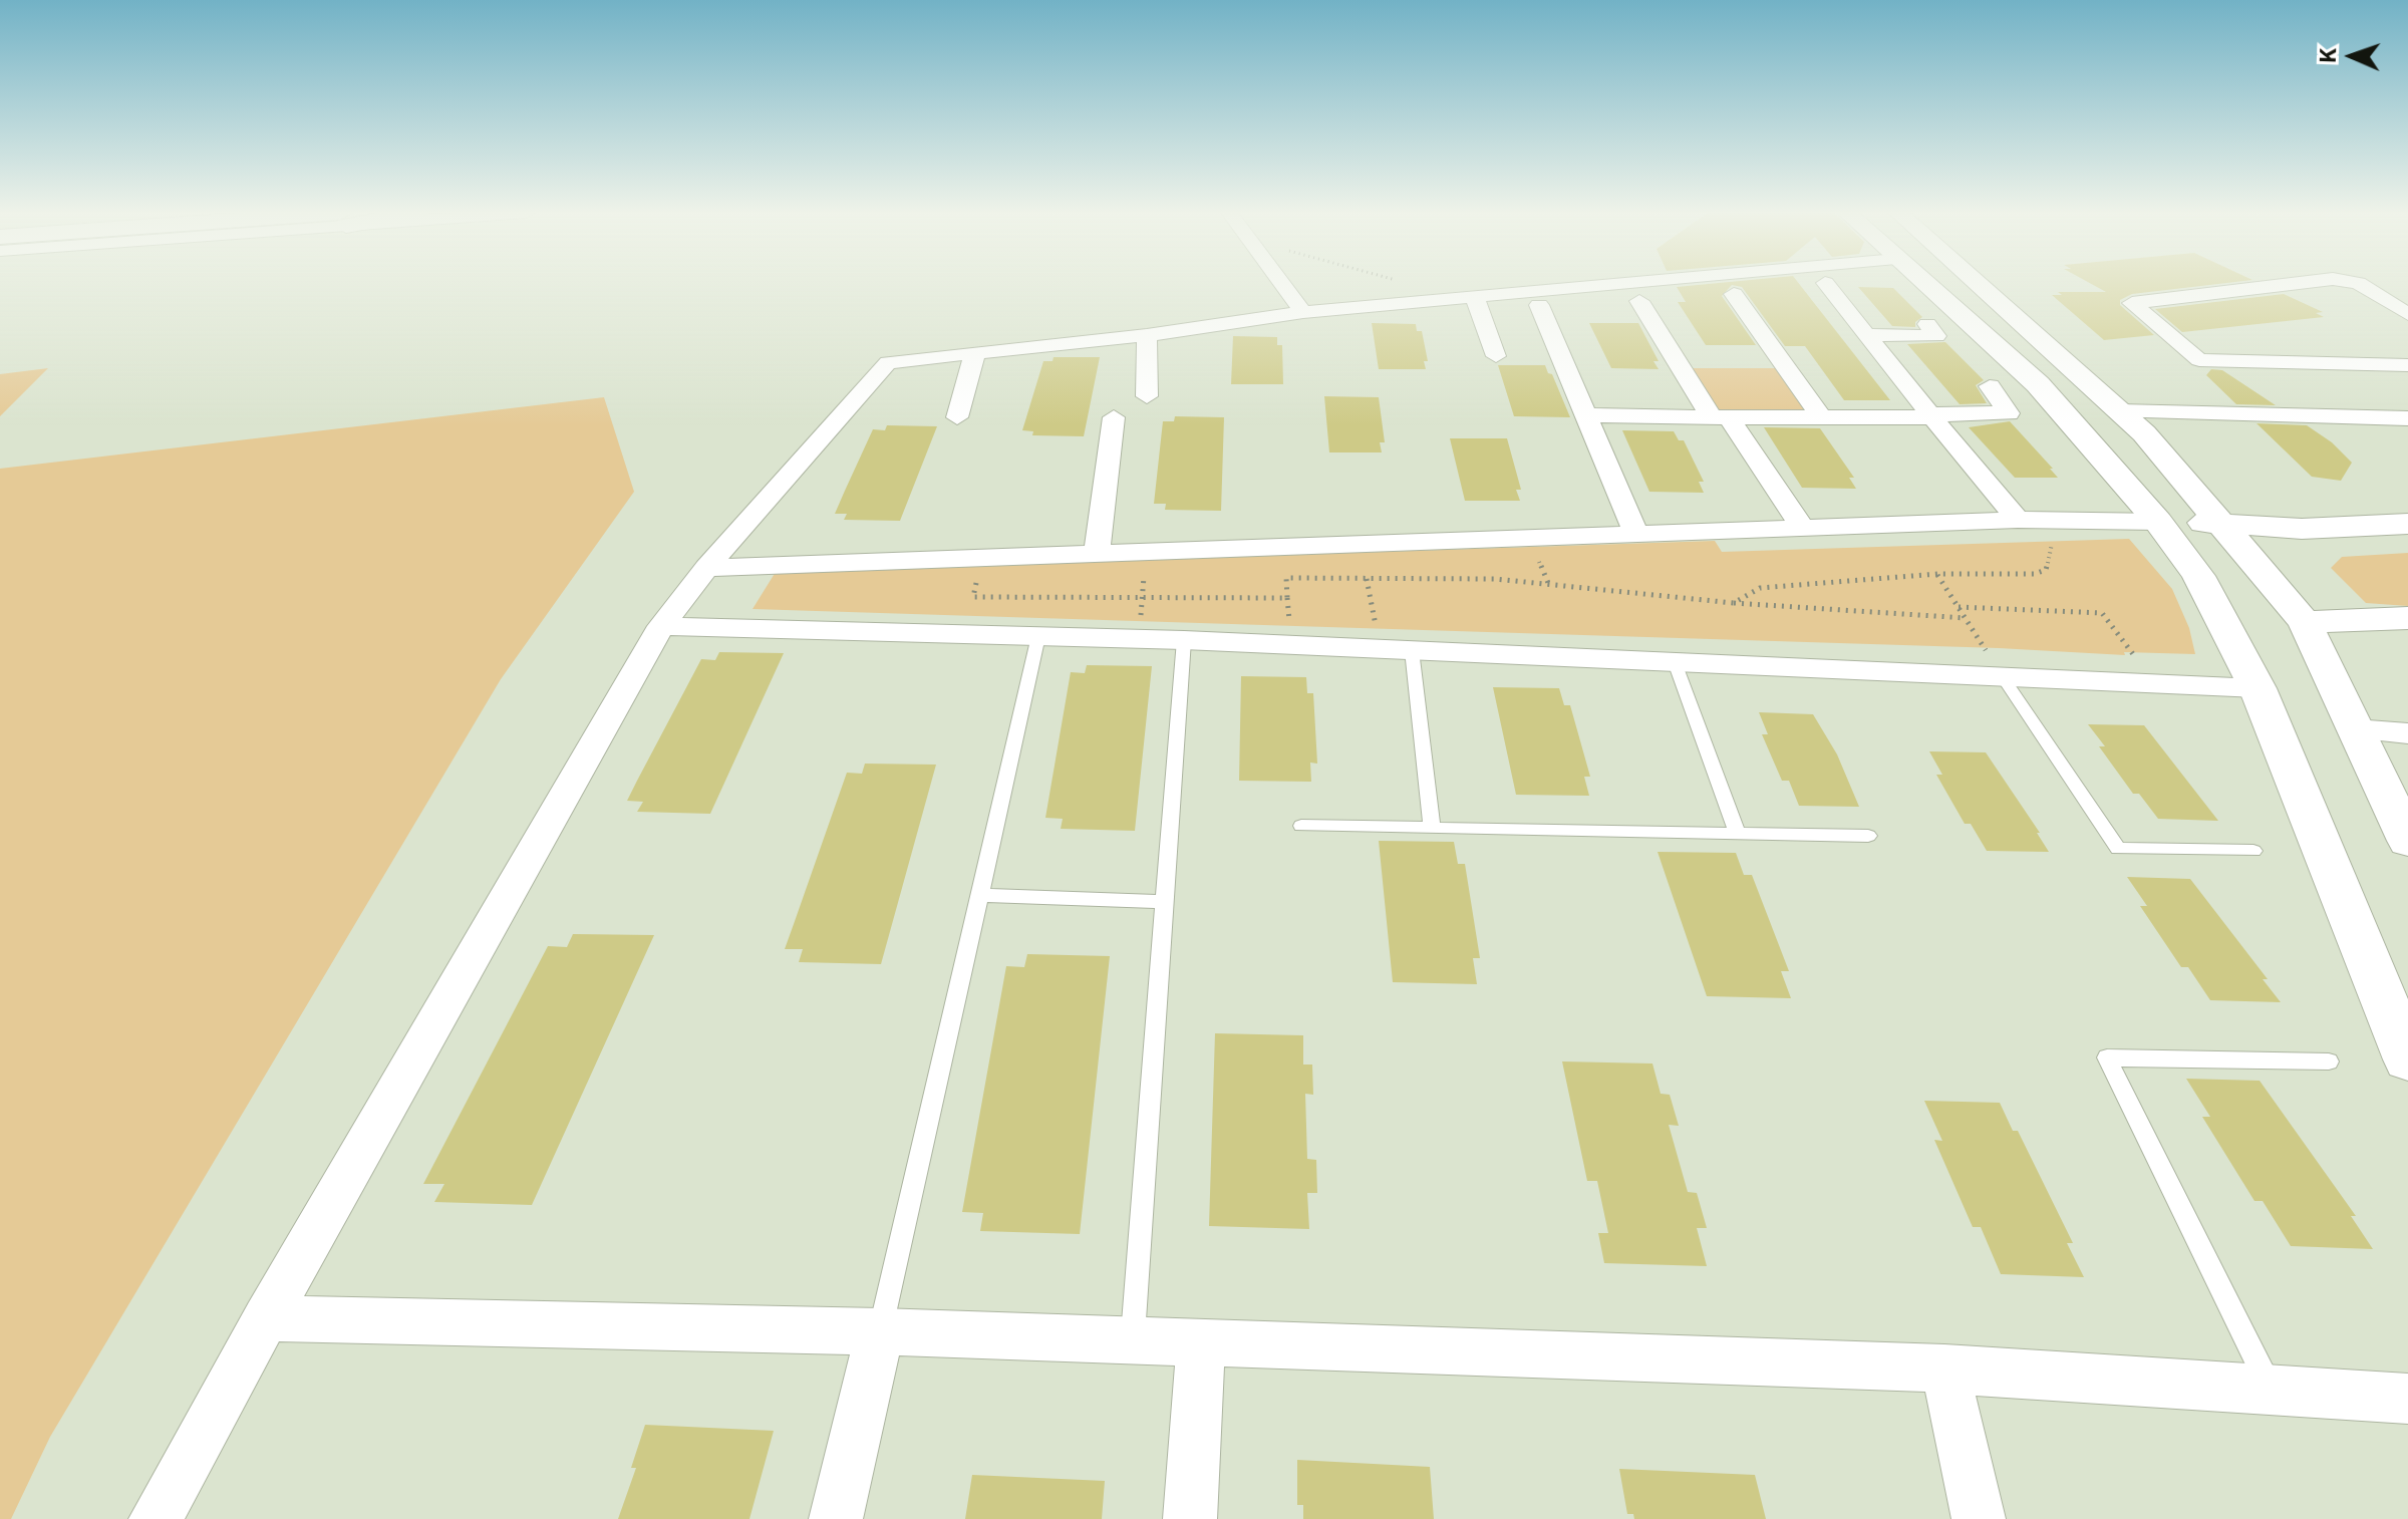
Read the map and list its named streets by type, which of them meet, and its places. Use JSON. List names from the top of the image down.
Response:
{
  "north": "left"
}
